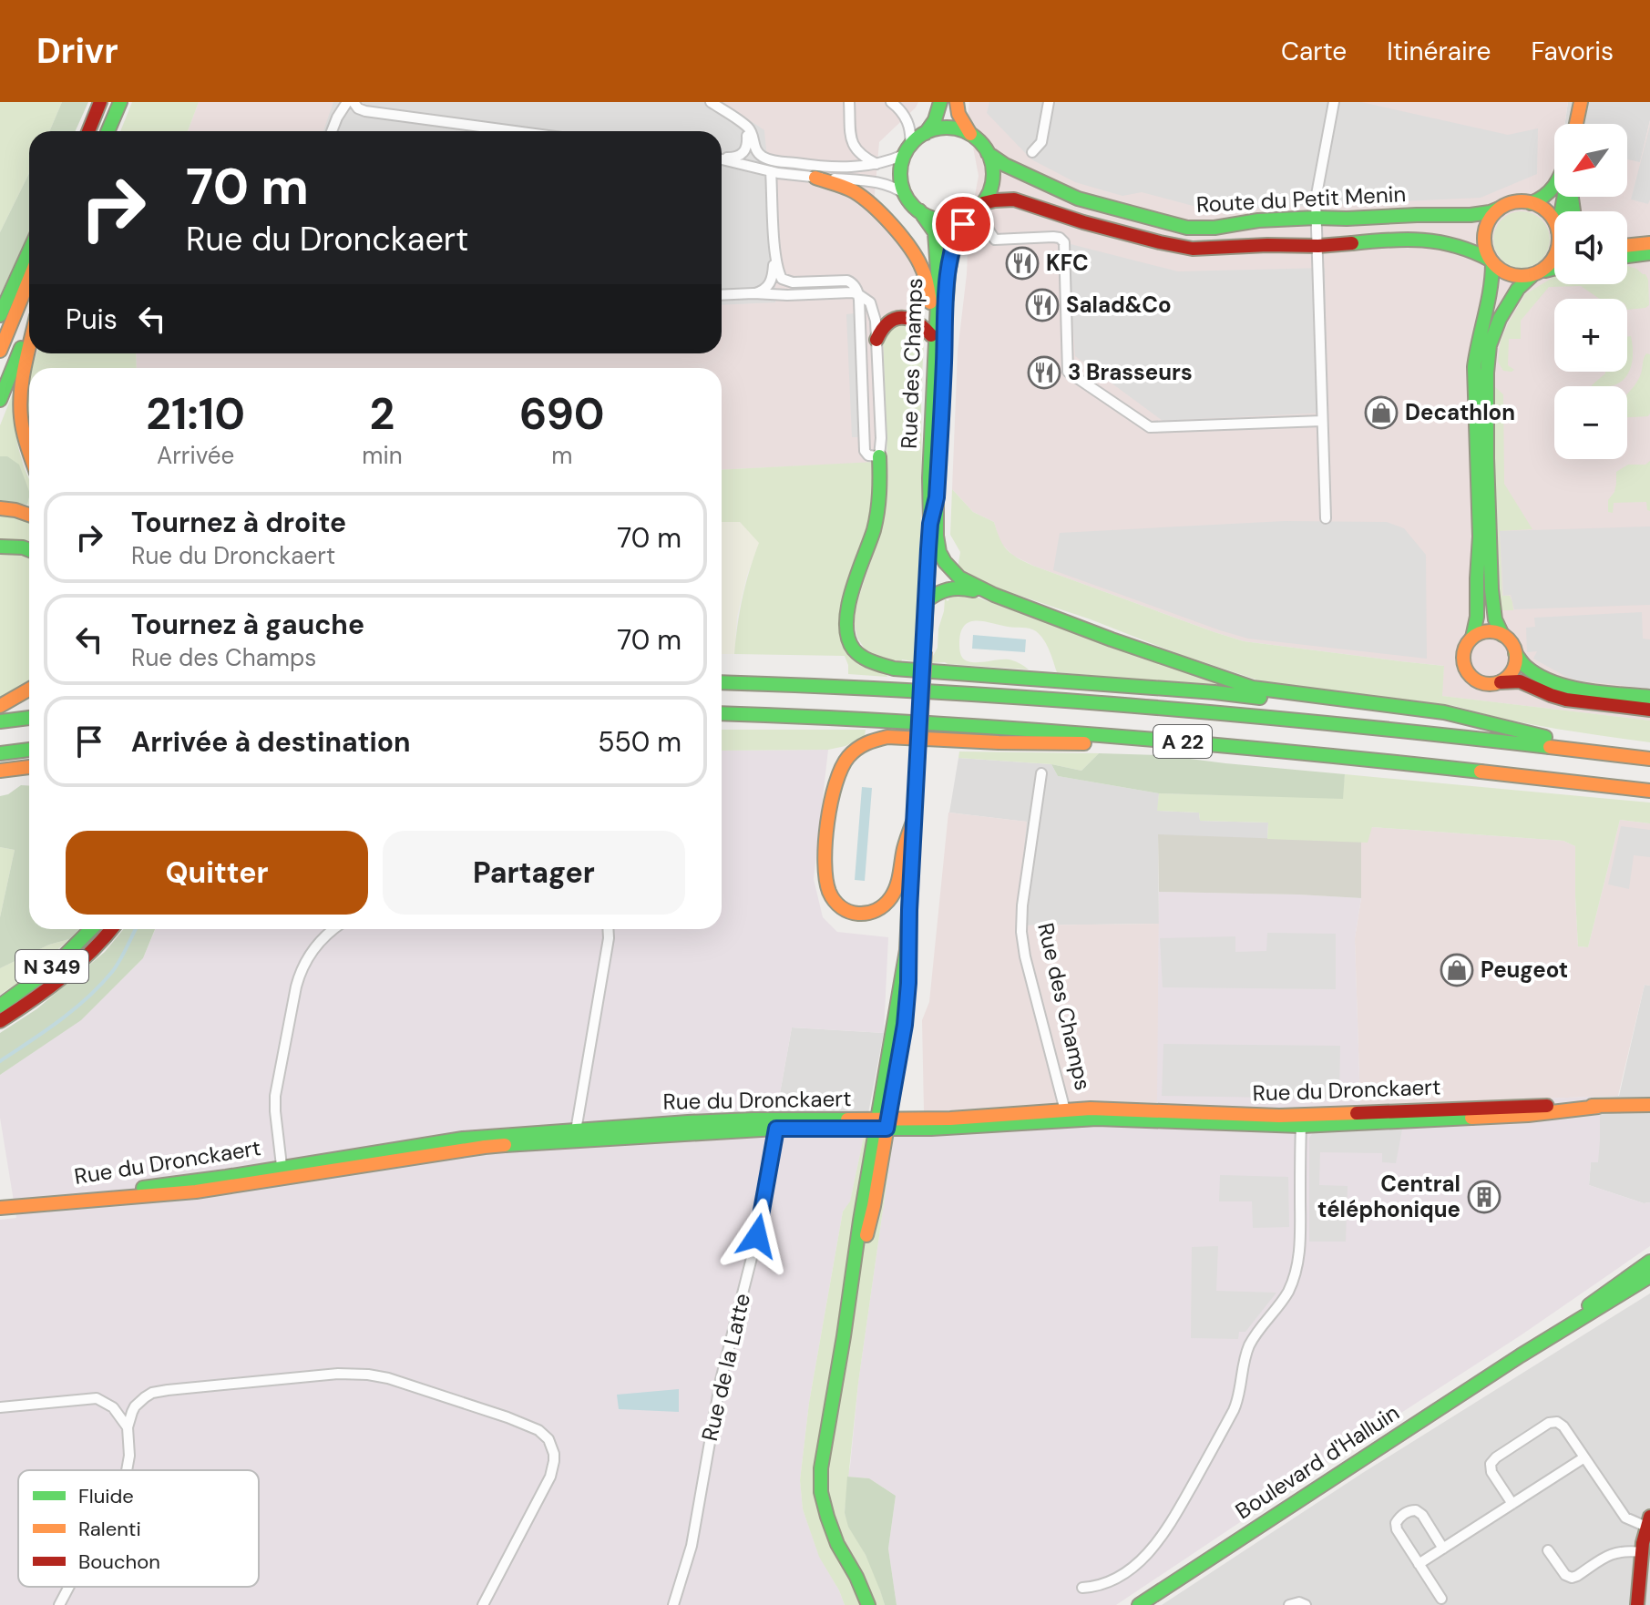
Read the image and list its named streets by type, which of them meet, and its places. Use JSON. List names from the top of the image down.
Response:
{
  "streets": {
    "main road": [
      "Route du Petit Menin",
      "Rue des Champs",
      "A 22",
      "N 349",
      "Rue du Dronckaert",
      "Boulevard d'Halluin"
    ],
    "street": ["Rue de la Latte"]
  },
  "crossings": [
    ["Route du Petit Menin", "Rue des Champs"],
    ["Rue des Champs", "Rue du Dronckaert"],
    ["Rue du Dronckaert", "Rue de la Latte"]
  ],
  "places": {
    "restaurant": ["KFC", "Salad&Co", "3 Brasseurs"],
    "shop": ["Decathlon", "Peugeot"],
    "building": ["Central téléphonique"]
  },
  "legend": ["Fluide", "Ralenti", "Bouchon"],
  "north": "bottom left",
  "page": {
    "header": "Drivr",
    "nav": ["Carte", "Itinéraire", "Favoris"],
    "map_buttons": ["+", "−"],
    "turn": ["70 m", "Rue du Dronckaert"],
    "then": "Puis",
    "eta": [
      "21:10",
      "Arrivée",
      "2",
      "min",
      "690",
      "m"
    ],
    "list": [
      {
        "name": "Tournez à droite",
        "note": "Rue du Dronckaert",
        "value": "70 m"
      },
      {
        "name": "Tournez à gauche",
        "note": "Rue des Champs",
        "value": "70 m"
      },
      {
        "name": "Arrivée à destination",
        "value": "550 m"
      }
    ],
    "buttons": ["Quitter", "Partager"]
  }
}
